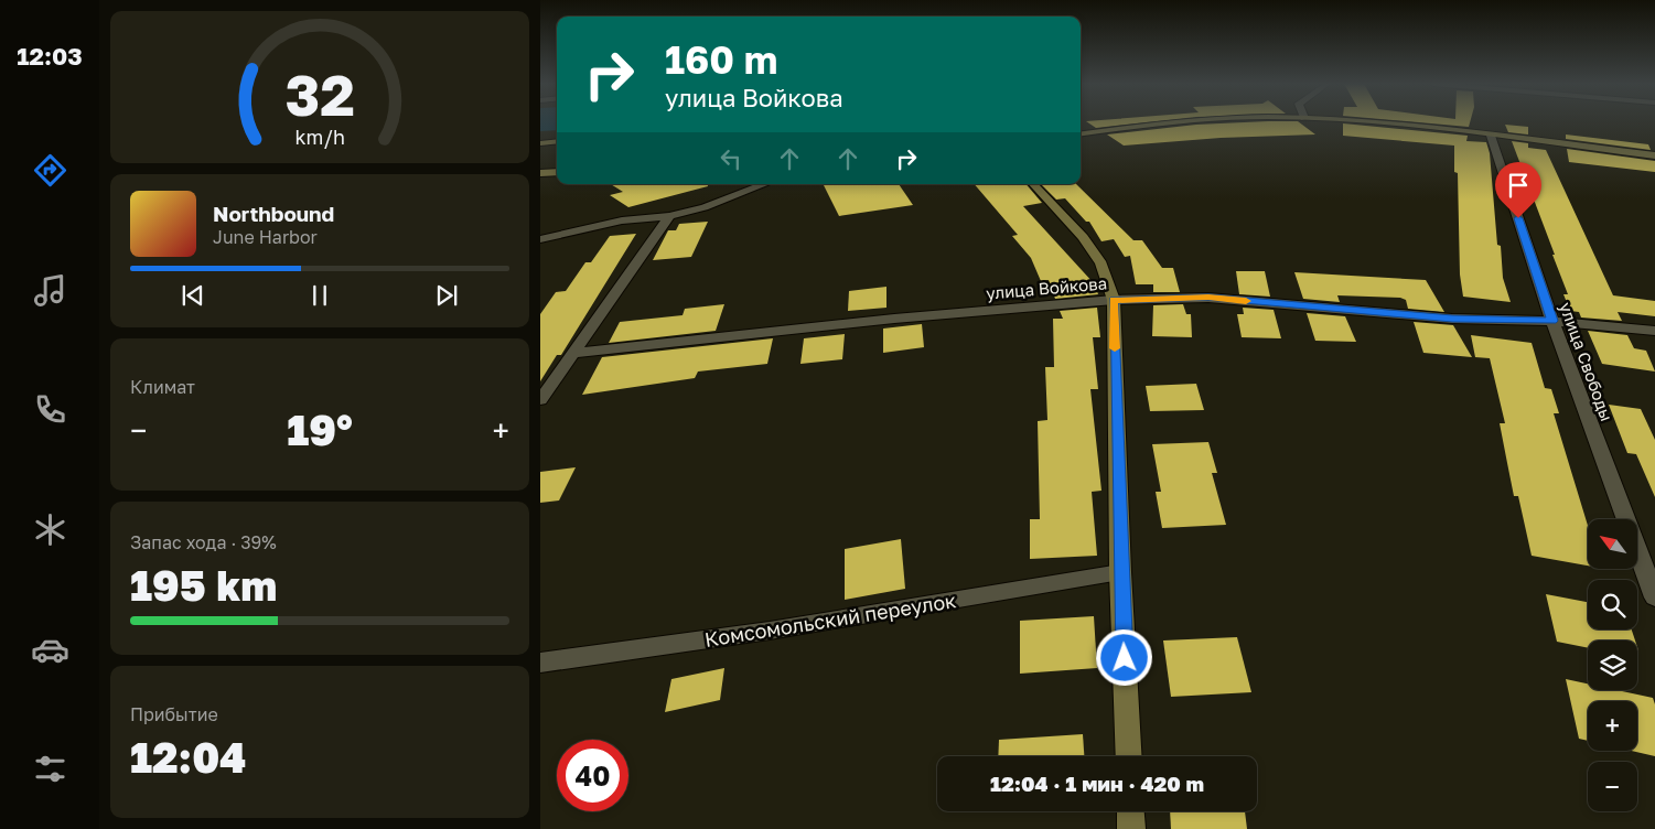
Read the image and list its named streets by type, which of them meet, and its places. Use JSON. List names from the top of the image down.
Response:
{
  "streets": {
    "street": ["улица Войкова", "улица Свободы", "Комсомольский переулок"]
  },
  "crossings": [
    ["улица Войкова", "улица Свободы"]
  ],
  "north": "top left",
  "page": {
    "tabs": "12:03",
    "turn": ["160 m", "улица Войкова"],
    "song": ["Northbound", "June Harbor"],
    "tile": [
      "Климат",
      ["Запас хода · 39%", "195 km"],
      ["Прибытие", "12:04"]
    ],
    "heat": ["−", "19°", "+"],
    "map_buttons": ["+", "−"],
    "limit": "40",
    "trip": "12:04 · 1 мин · 420 m",
    "gauge": ["32", "km/h"]
  }
}
